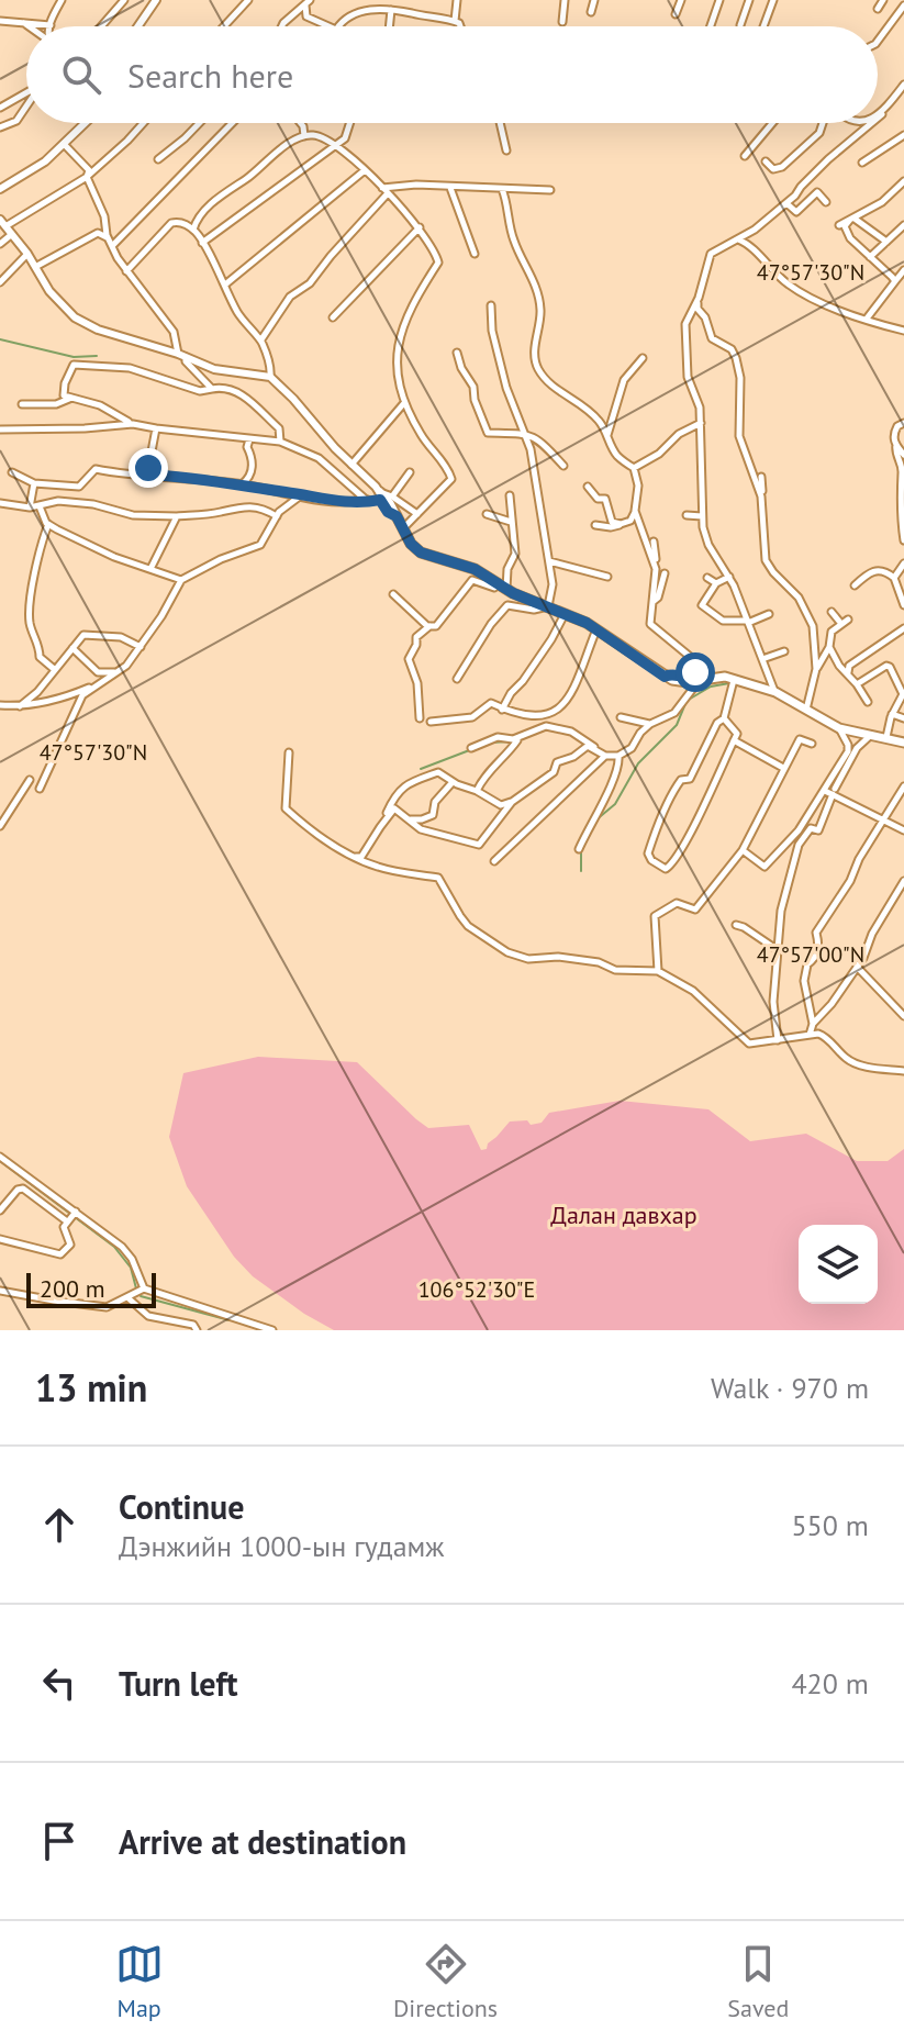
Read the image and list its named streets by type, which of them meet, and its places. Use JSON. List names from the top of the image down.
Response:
{
  "parks": ["Далан давхар"],
  "scale_bar": "200 m",
  "page": {
    "search": "Search here",
    "scale": "200 m",
    "heading": ["13 min", "Walk · 970 m"],
    "list": [
      ["Continue", "Дэнжийн 1000-ын гудамж", "550 m"],
      ["Turn left", "420 m"],
      "Arrive at destination"
    ],
    "nav": ["Map", "Directions", "Saved"]
  },
  "coordinates": ["47°57'30\"N", "47°57'00\"N", "106°52'30\"E"]
}
